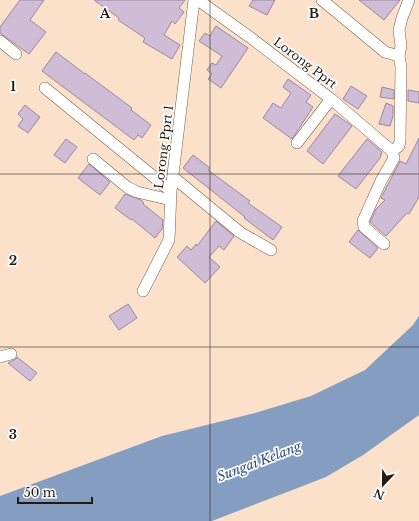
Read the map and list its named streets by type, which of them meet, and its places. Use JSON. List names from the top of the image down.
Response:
{
  "streets": {
    "street": ["Lorong Pprt", "Lorong Pprt 1"]
  },
  "water": ["Sungai Kelang"],
  "scale_bar": "50 m",
  "north": "bottom",
  "grid": {
    "columns": ["A", "B"],
    "rows": ["1", "2", "3"]
  }
}
